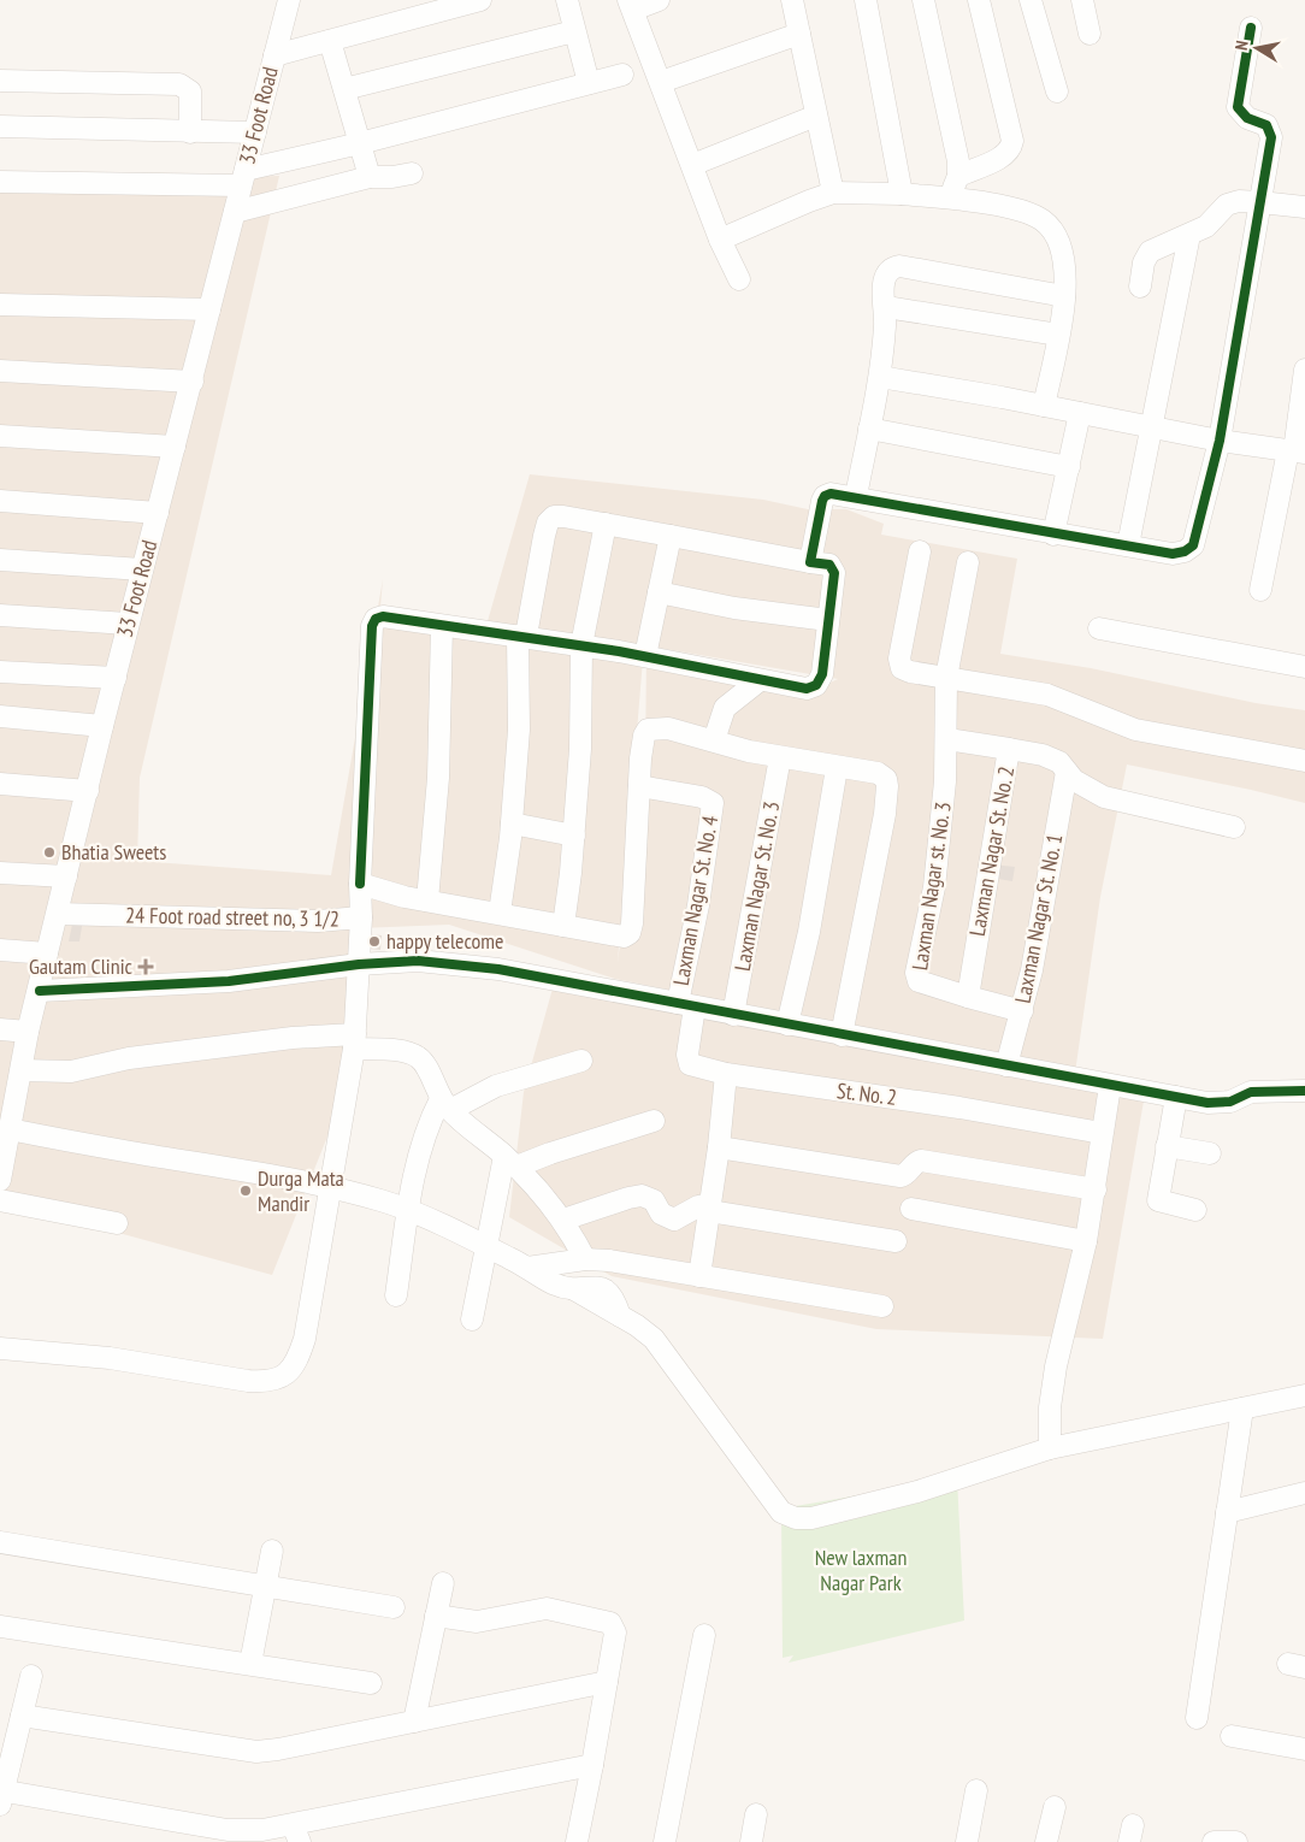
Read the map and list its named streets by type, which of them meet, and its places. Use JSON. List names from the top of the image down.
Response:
{
  "streets": {
    "street": [
      "33 Foot Road",
      "Laxman Nagar St. No. 2",
      "Laxman Nagar St. No. 3",
      "Laxman Nagar st. No. 3",
      "Laxman Nagar St. No. 4",
      "24 Foot road street no, 3 1/2",
      "Laxman Nagar St. No. 1",
      "St. No. 2"
    ]
  },
  "crossings": [
    ["33 Foot Road", "24 Foot road street no, 3 1/2"],
    ["Laxman Nagar St. No. 2", "Laxman Nagar st. No. 3"],
    ["Laxman Nagar St. No. 2", "Laxman Nagar St. No. 1"],
    ["Laxman Nagar St. No. 4", "St. No. 2"]
  ],
  "parks": ["New laxman Nagar Park"],
  "places": {
    "other": ["Bhatia Sweets", "happy telecome", "Durga Mata Mandir"],
    "health": ["Gautam Clinic"]
  },
  "north": "left"
}
